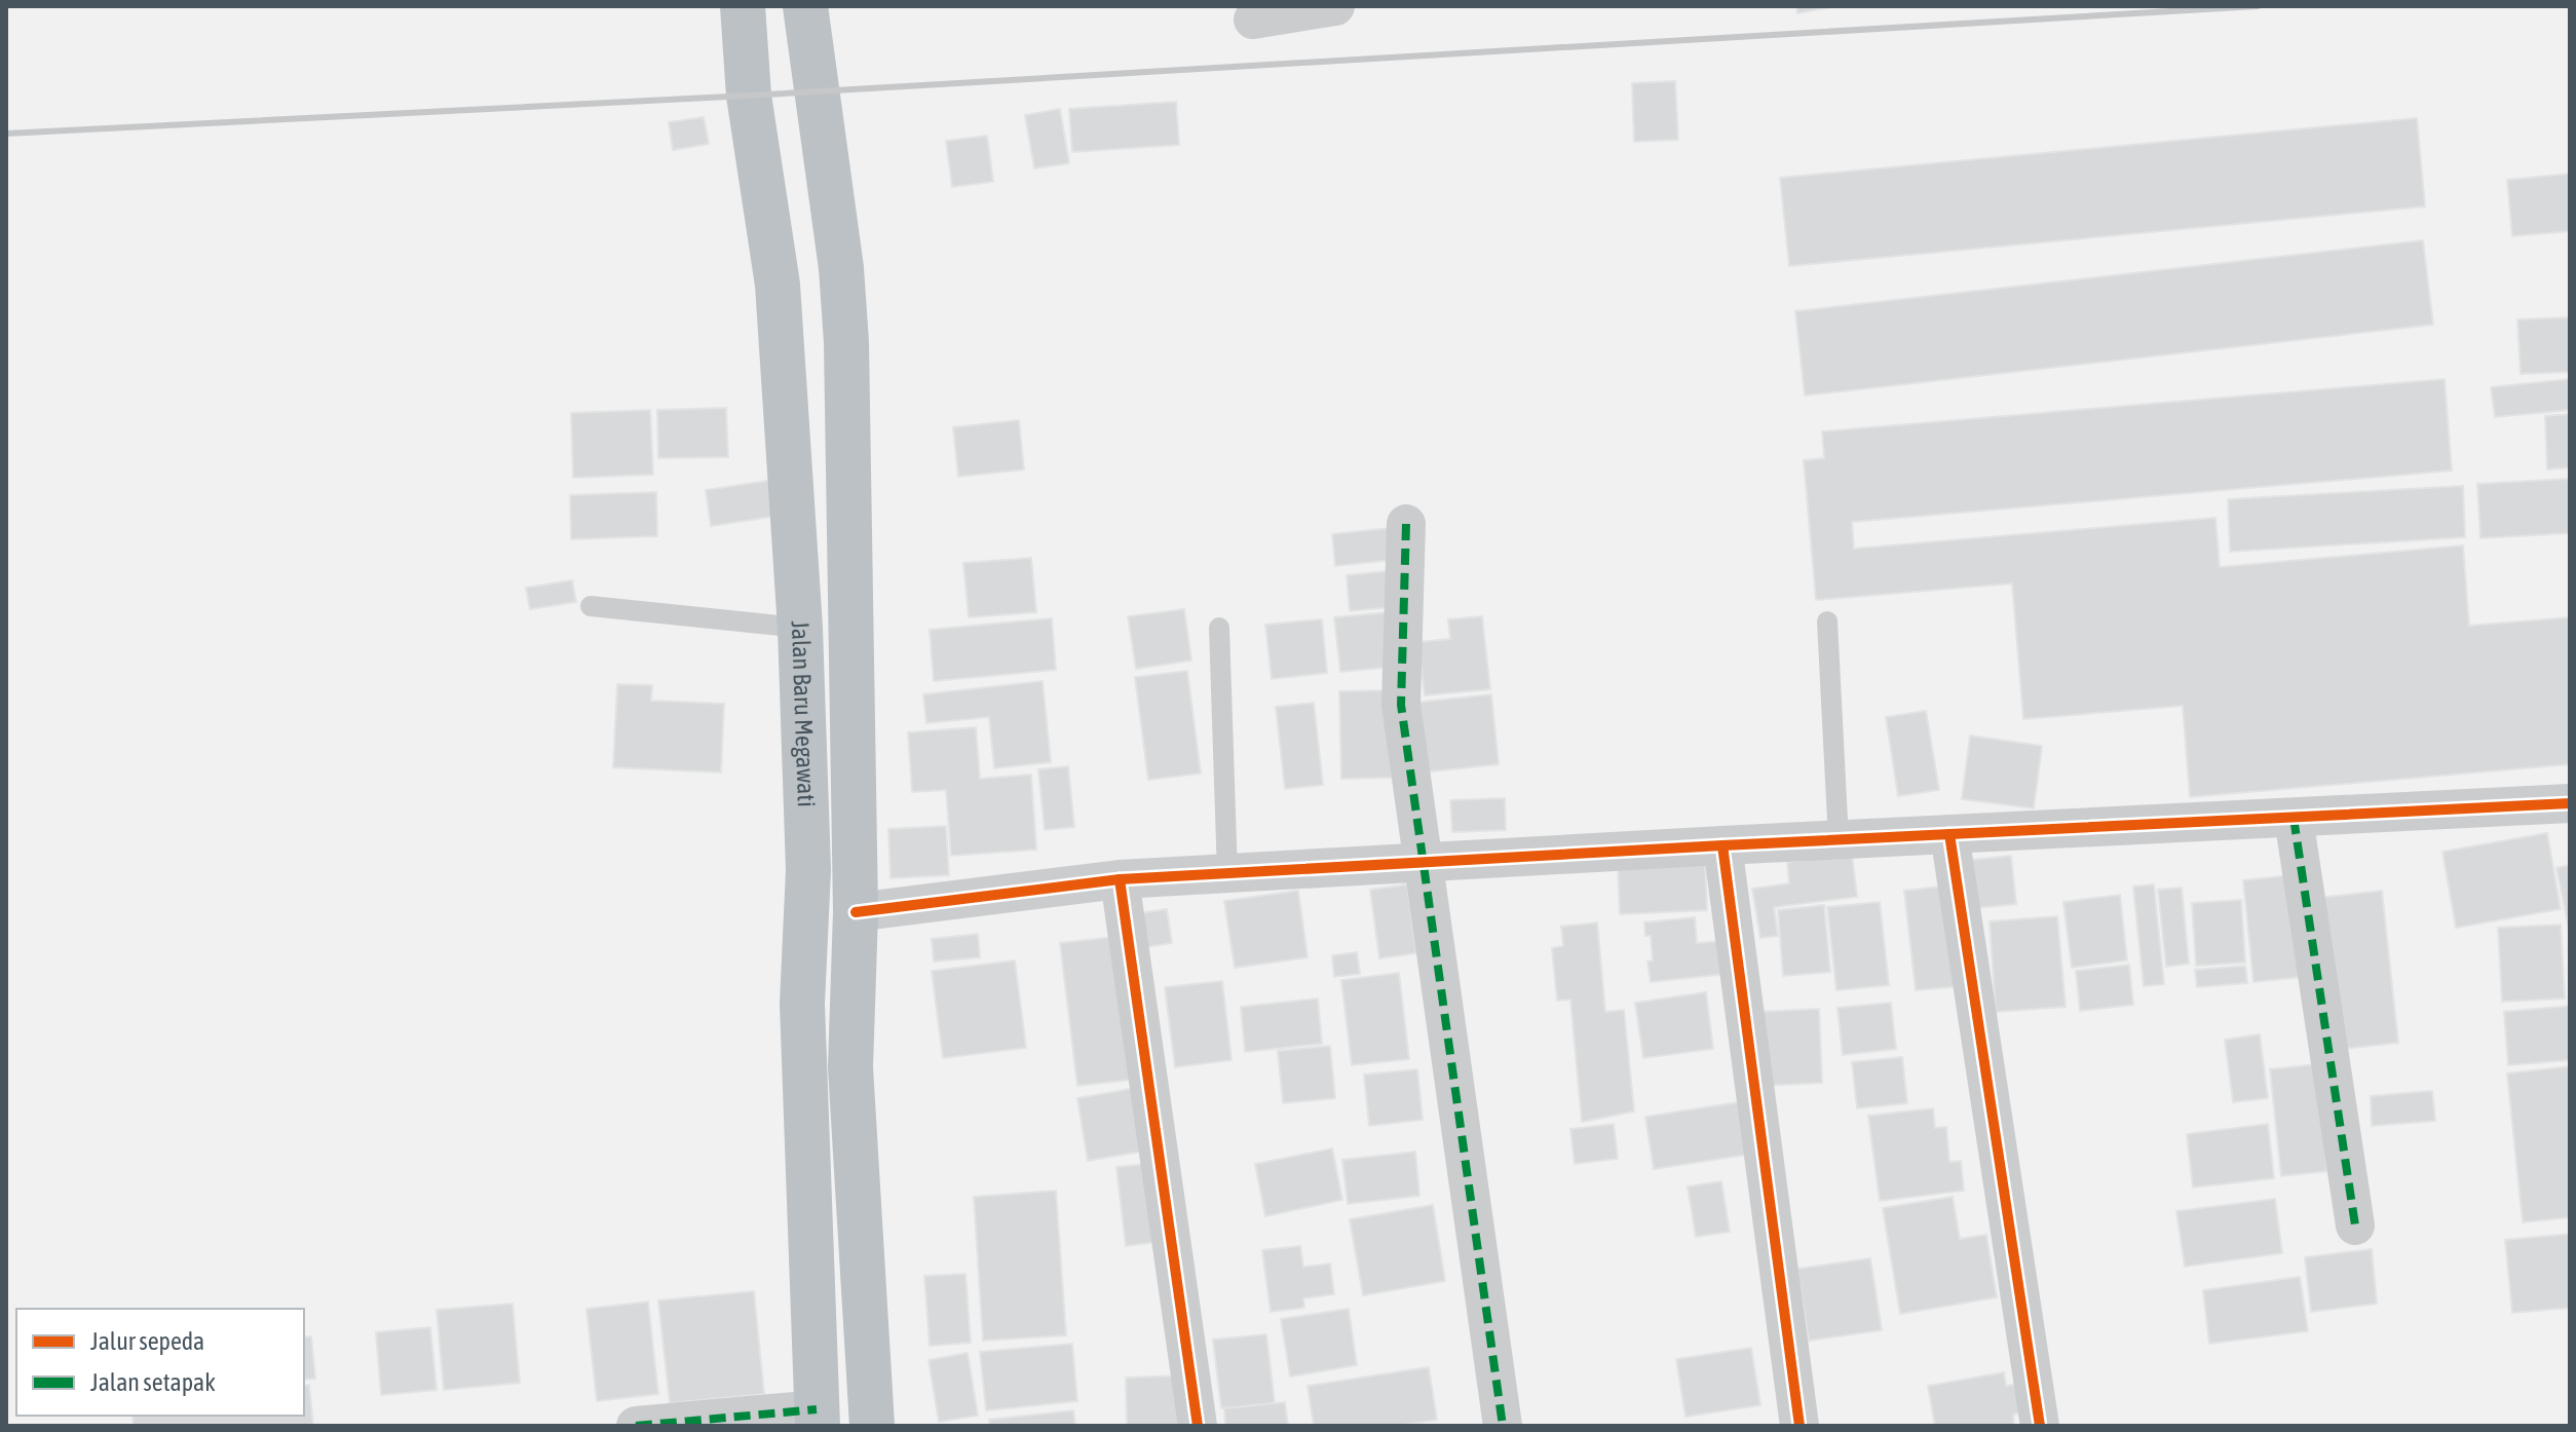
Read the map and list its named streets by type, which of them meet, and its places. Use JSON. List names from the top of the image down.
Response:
{
  "streets": {
    "highway": ["Jalan Baru Megawati"]
  },
  "legend": ["Jalur sepeda", "Jalan setapak"]
}
